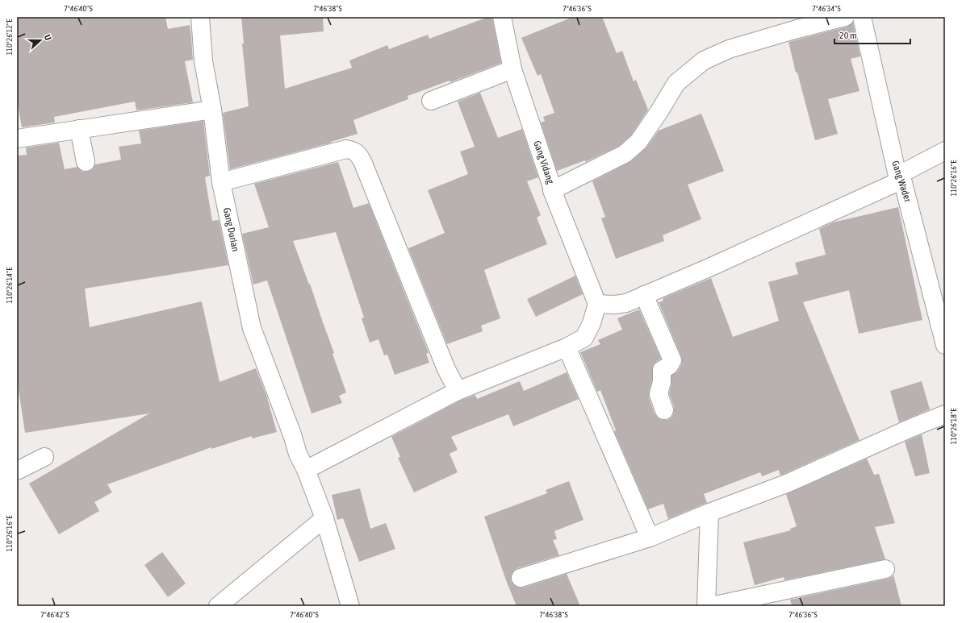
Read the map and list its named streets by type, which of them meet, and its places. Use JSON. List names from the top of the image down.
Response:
{
  "streets": {
    "street": ["Gang Vidang", "Gang Wader", "Gang Durian"]
  },
  "scale_bar": "20 m",
  "north": "right",
  "coordinates": [
    "7°46'40\"S",
    "7°46'38\"S",
    "7°46'36\"S",
    "7°46'34\"S",
    "110°26'12\"E",
    "110°26'16\"E",
    "110°26'14\"E",
    "110°26'18\"E",
    "7°46'42\"S"
  ]
}
